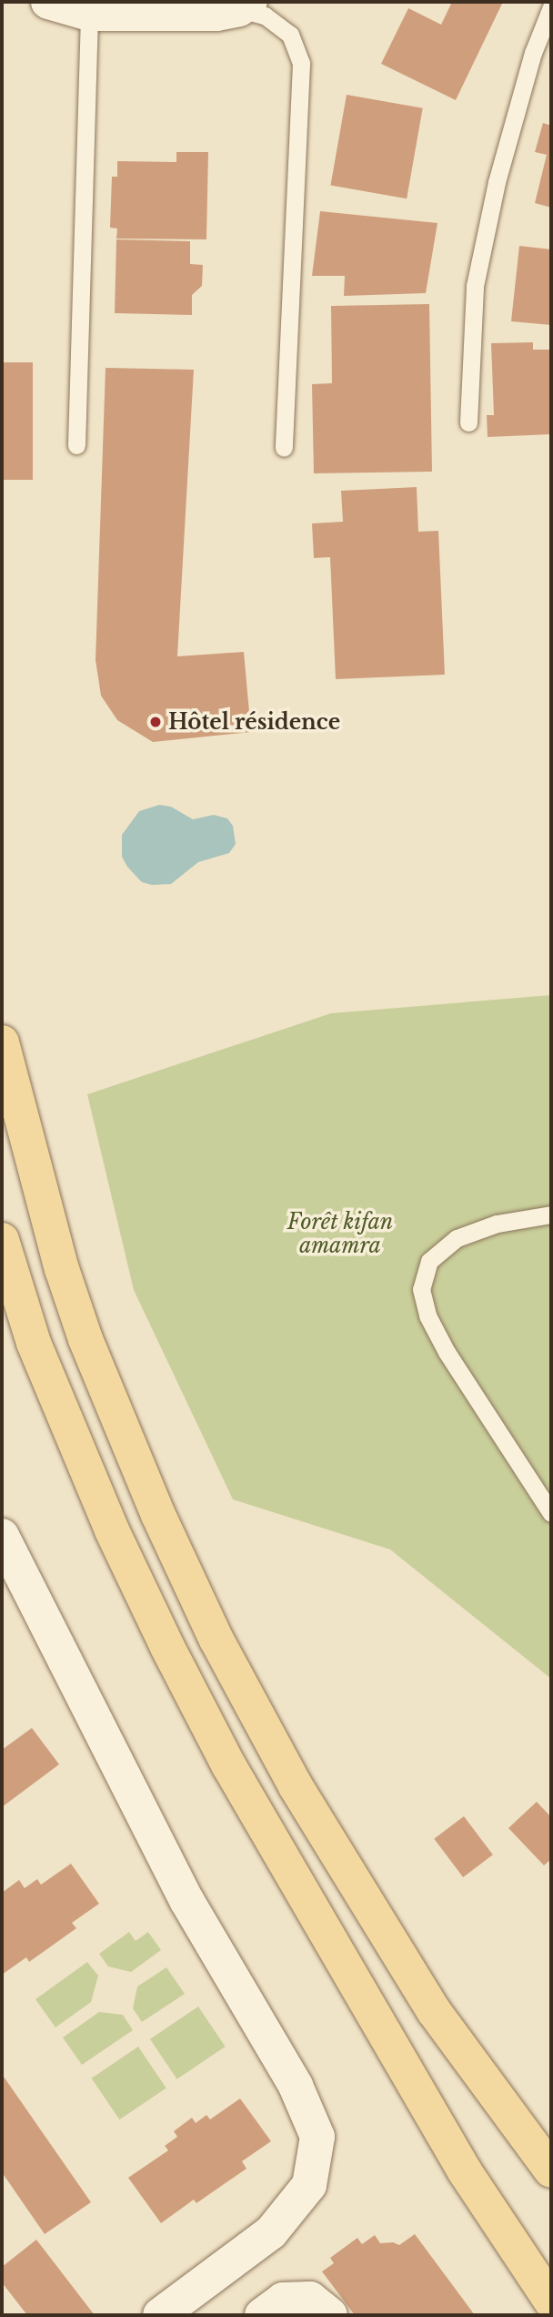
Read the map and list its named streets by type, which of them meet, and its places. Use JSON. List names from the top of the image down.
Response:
{
  "parks": ["Forêt kifan amamra"],
  "places": ["Hôtel résidence"]
}
